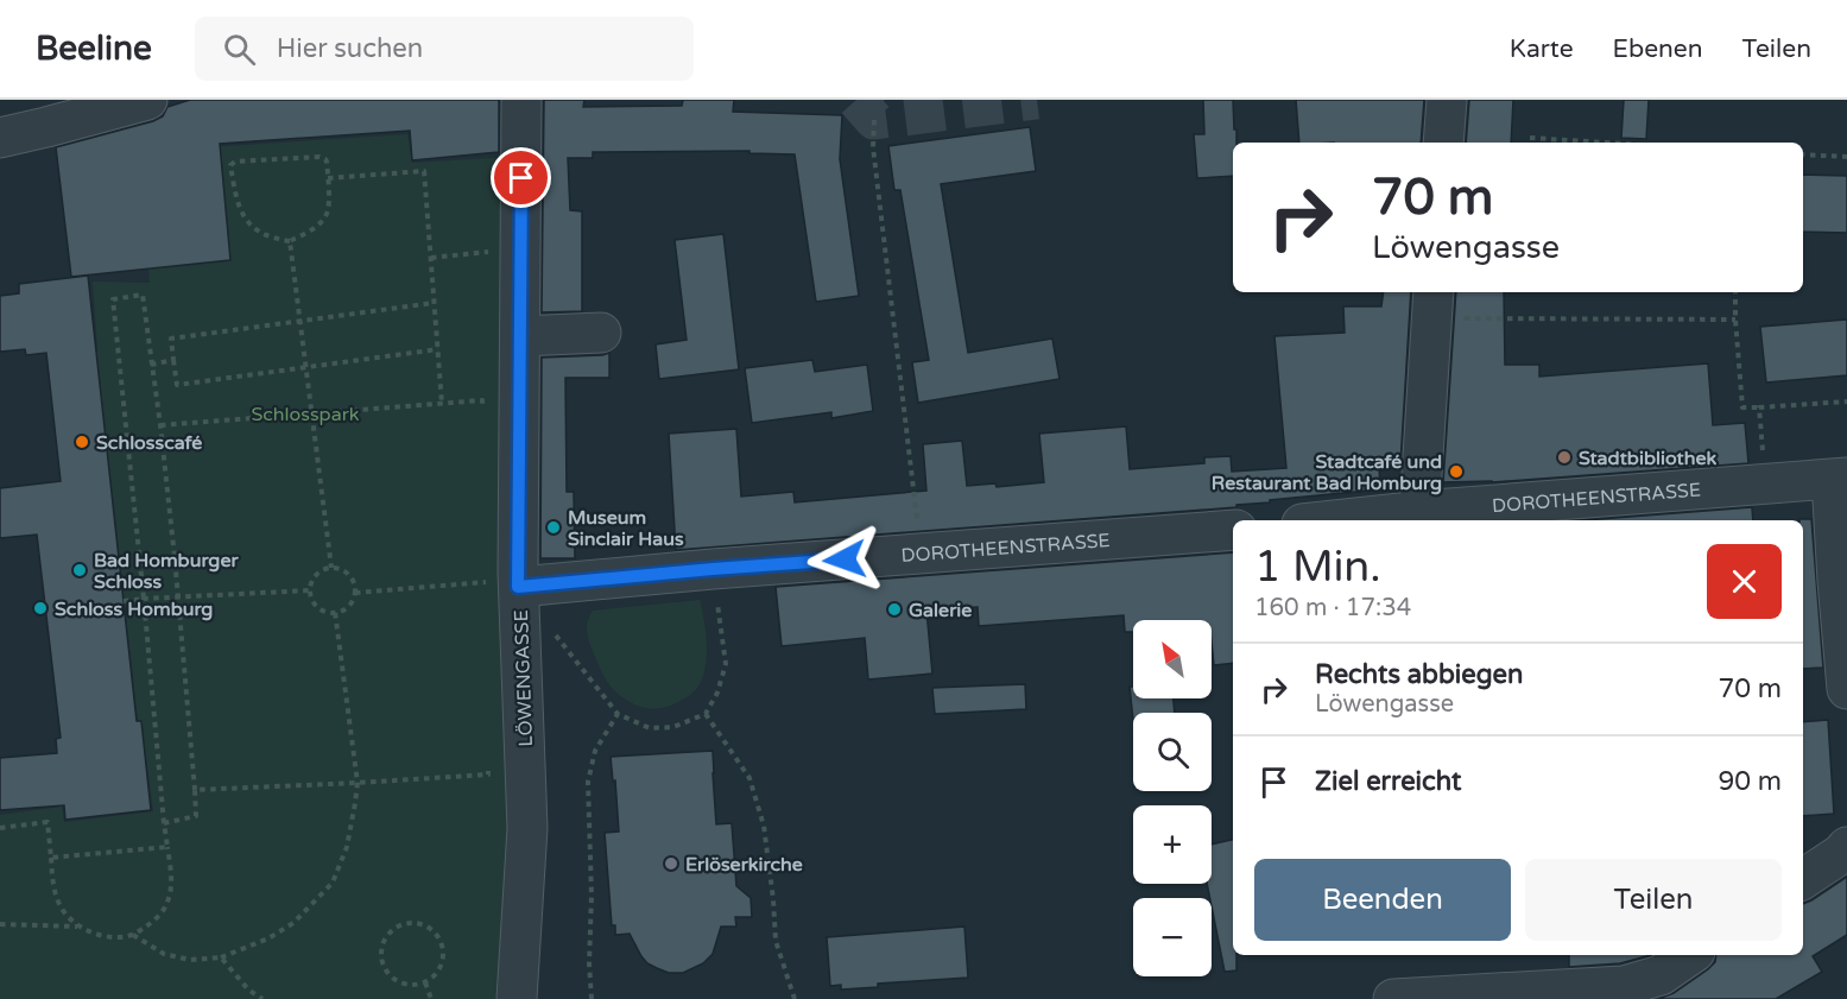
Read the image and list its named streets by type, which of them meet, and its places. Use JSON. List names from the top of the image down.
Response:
{
  "streets": {
    "street": ["DOROTHEENSTRASSE", "LÖWENGASSE"]
  },
  "crossings": [
    ["DOROTHEENSTRASSE", "LÖWENGASSE"]
  ],
  "parks": ["Schlosspark"],
  "places": [
    "Schlosscafé",
    "Stadtbibliothek",
    "Stadtcafé und Restaurant Bad Homburg",
    "Museum Sinclair Haus",
    "Bad Homburger Schloss",
    "Schloss Homburg",
    "Galerie",
    "Erlöserkirche"
  ],
  "north": "top left",
  "page": {
    "header": "Beeline",
    "search": "Hier suchen",
    "nav": ["Karte", "Ebenen", "Teilen"],
    "turn": ["70 m", "Löwengasse"],
    "heading": ["1 Min.", "160 m · 17:34"],
    "map_buttons": ["+", "−"],
    "list": [
      {
        "name": "Rechts abbiegen",
        "note": "Löwengasse",
        "value": "70 m"
      },
      {
        "name": "Ziel erreicht",
        "value": "90 m"
      }
    ],
    "buttons": ["Beenden", "Teilen"]
  }
}
